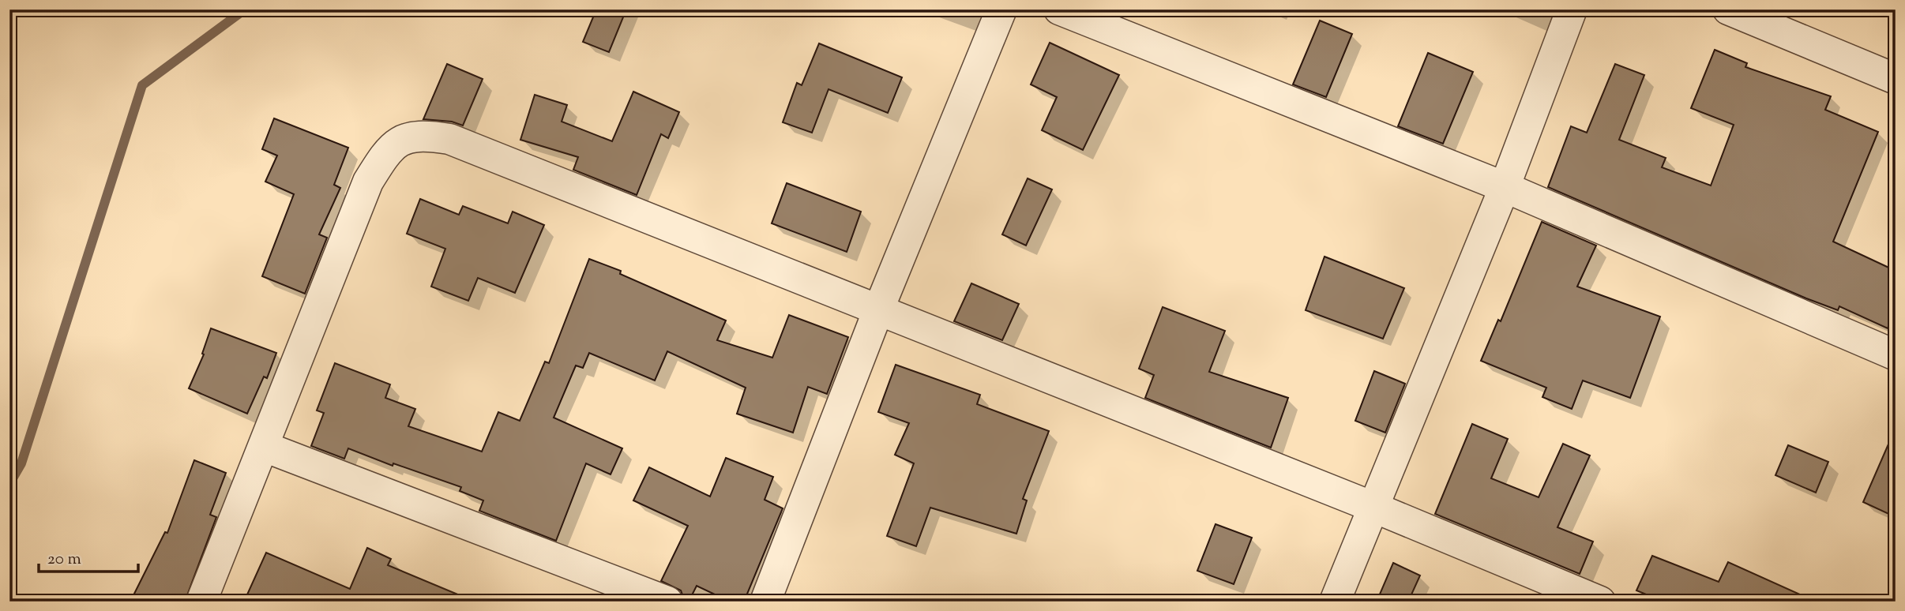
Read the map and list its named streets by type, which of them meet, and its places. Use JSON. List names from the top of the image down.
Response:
{
  "scale_bar": "20 m"
}
